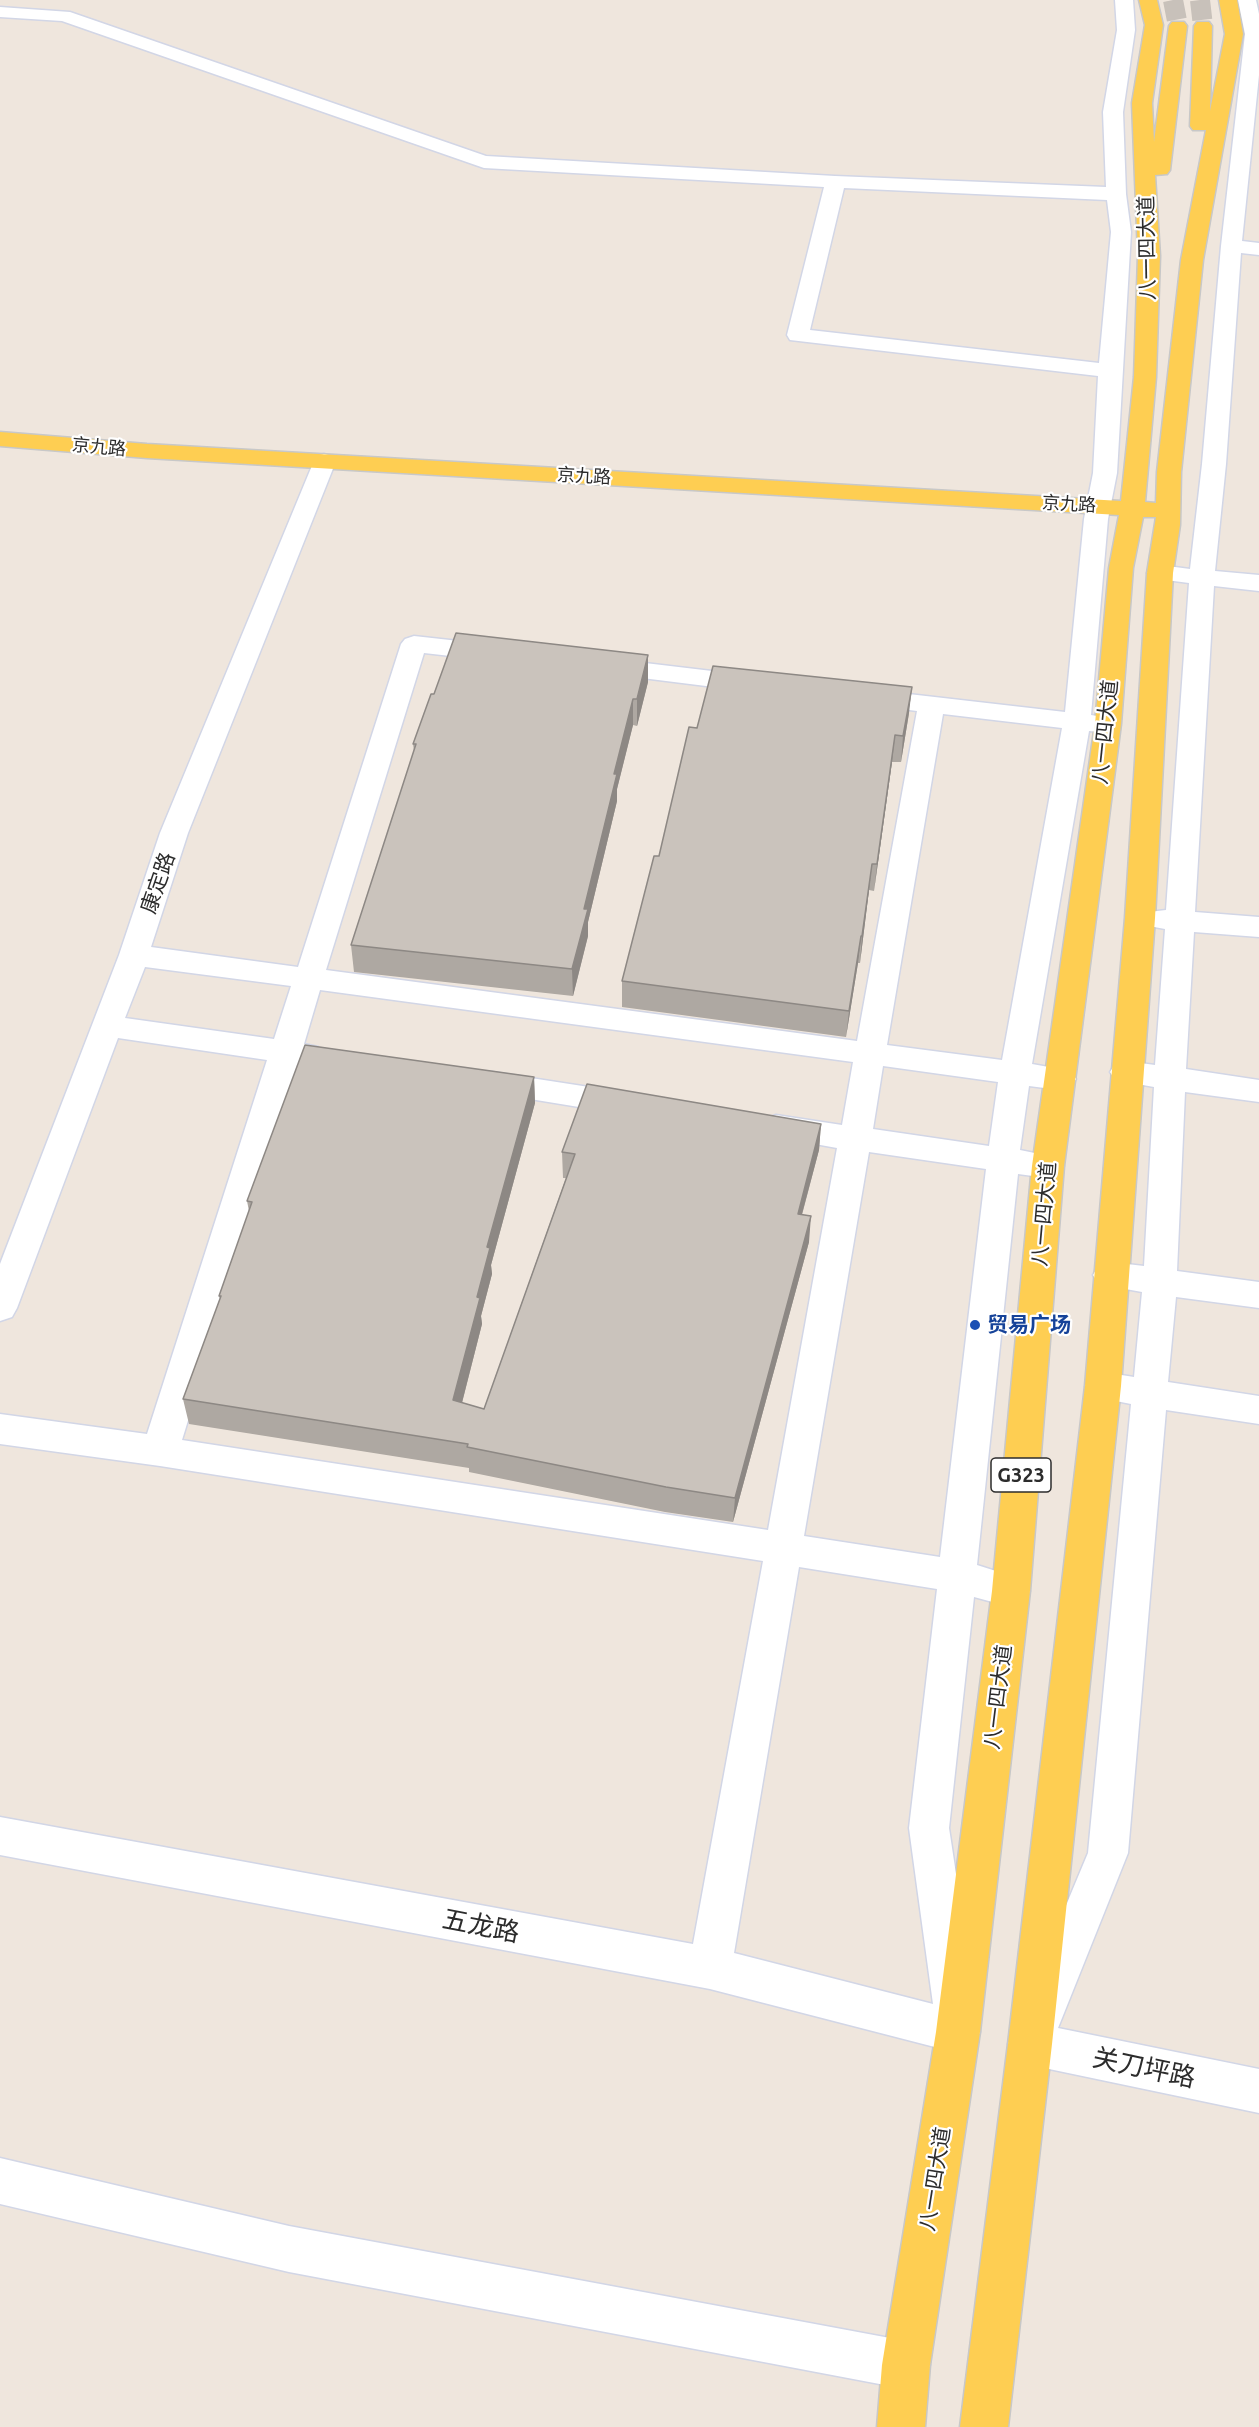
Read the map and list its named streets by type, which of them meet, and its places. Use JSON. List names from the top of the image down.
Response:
{
  "streets": {
    "main road": ["八一四大道", "京九路", "G323"],
    "street": ["康定路", "五龙路", "关刀坪路"]
  },
  "crossings": [
    ["八一四大道", "京九路"],
    ["八一四大道", "五龙路"],
    ["八一四大道", "关刀坪路"],
    ["京九路", "康定路"]
  ],
  "places": ["贸易广场"]
}
